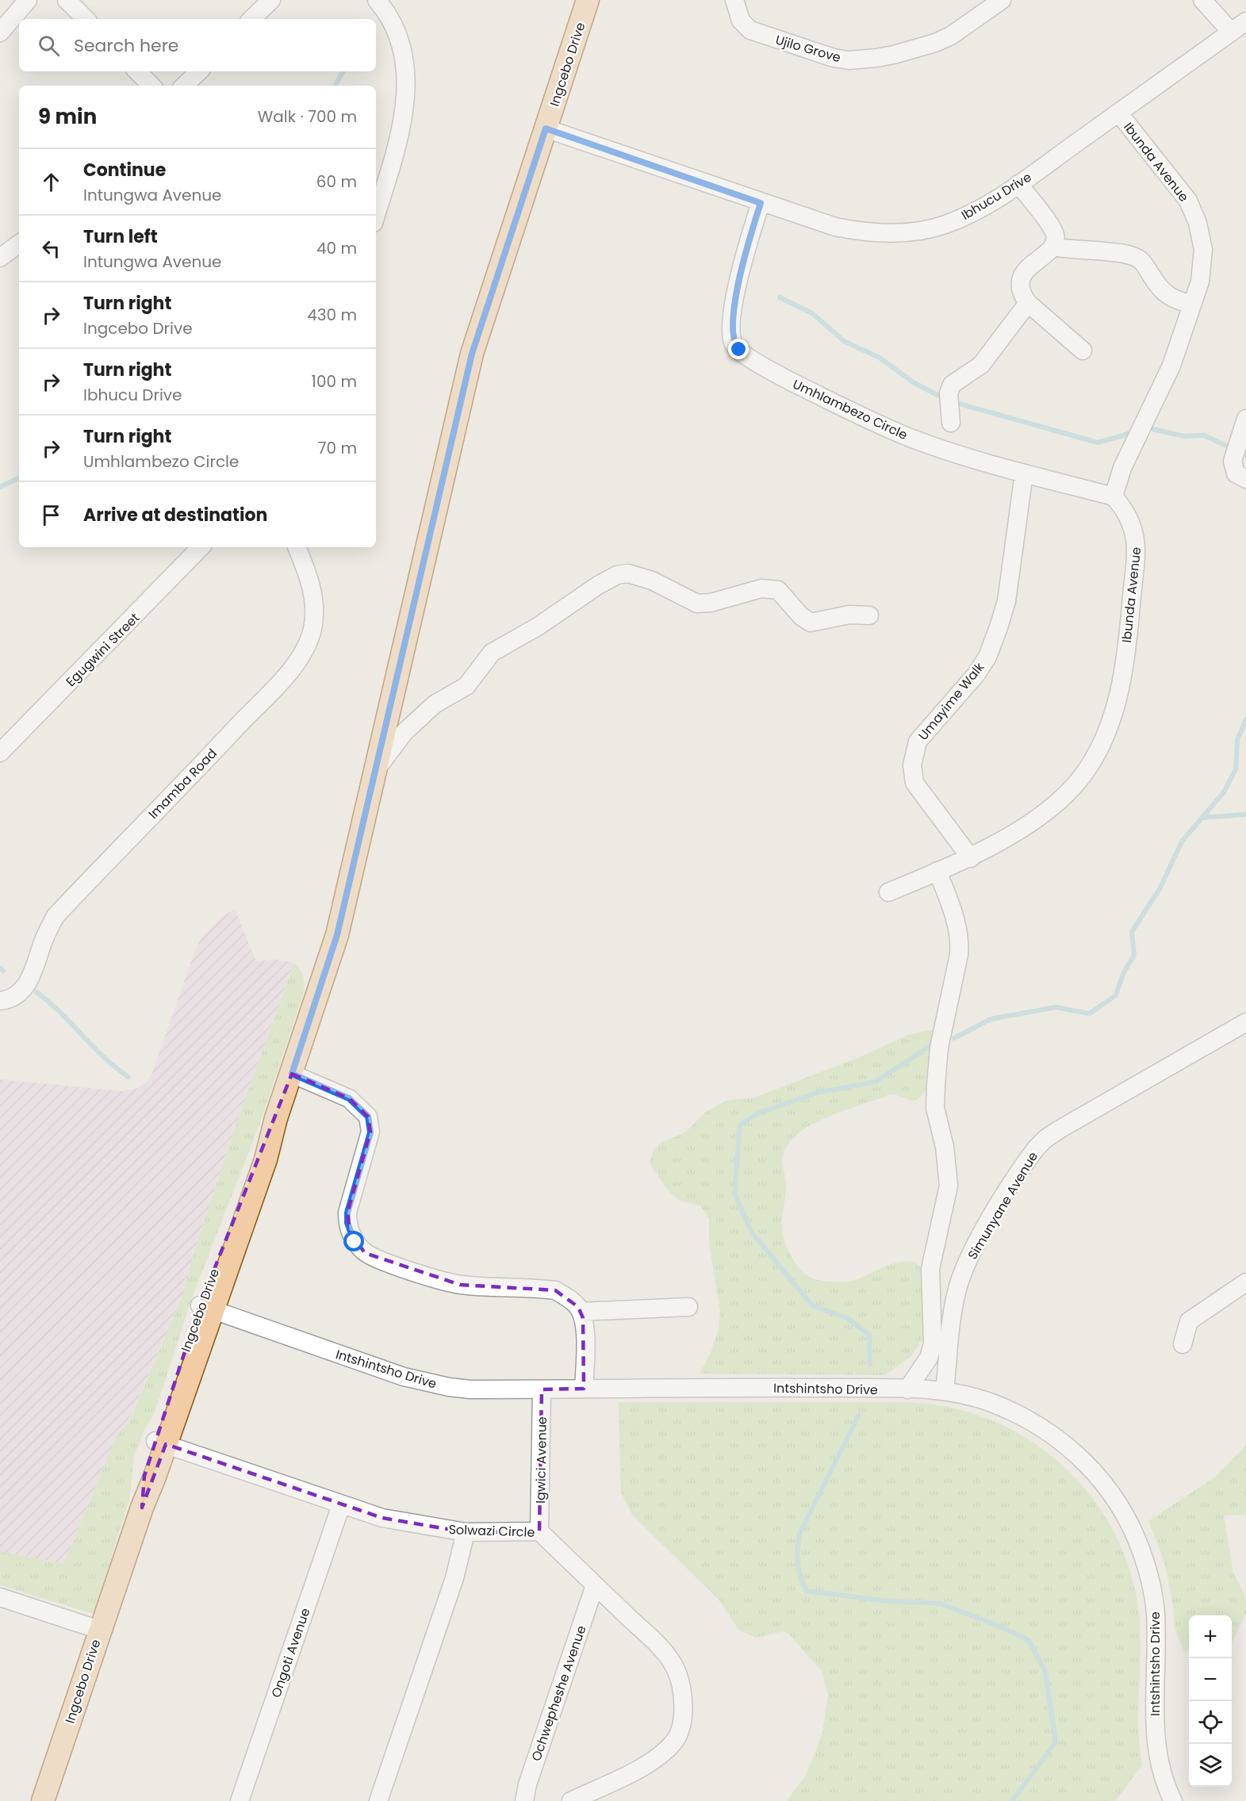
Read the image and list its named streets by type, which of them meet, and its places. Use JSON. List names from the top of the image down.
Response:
{
  "streets": {
    "main road": ["Ingcebo Drive"],
    "street": [
      "Ujilo Grove",
      "Ibunda Avenue",
      "Ibhucu Drive",
      "Umhlambezo Circle",
      "Egugwini Street",
      "Umayime Walk",
      "Imamba Road",
      "Simunyane Avenue",
      "Intshintsho Drive",
      "Igwici Avenue",
      "Solwazi Circle",
      "Ongoti Avenue",
      "Ochwepheshe Avenue"
    ]
  },
  "crossings": [
    ["Ingcebo Drive", "Ibhucu Drive"],
    ["Ingcebo Drive", "Intshintsho Drive"],
    ["Ingcebo Drive", "Solwazi Circle"],
    ["Ibunda Avenue", "Ibhucu Drive"],
    ["Ibunda Avenue", "Umhlambezo Circle"],
    ["Ibunda Avenue", "Umayime Walk"],
    ["Ibhucu Drive", "Umhlambezo Circle"],
    ["Umhlambezo Circle", "Umayime Walk"],
    ["Simunyane Avenue", "Intshintsho Drive"],
    ["Intshintsho Drive", "Igwici Avenue"],
    ["Igwici Avenue", "Solwazi Circle"],
    ["Solwazi Circle", "Ongoti Avenue"],
    ["Solwazi Circle", "Ochwepheshe Avenue"]
  ],
  "page": {
    "search": "Search here",
    "heading": ["9 min", "Walk · 700 m"],
    "list": [
      ["Continue", "Intungwa Avenue", "60 m"],
      ["Turn left", "Intungwa Avenue", "40 m"],
      ["Turn right", "Ingcebo Drive", "430 m"],
      ["Turn right", "Ibhucu Drive", "100 m"],
      ["Turn right", "Umhlambezo Circle", "70 m"],
      "Arrive at destination"
    ],
    "map_buttons": ["+", "−"]
  }
}
